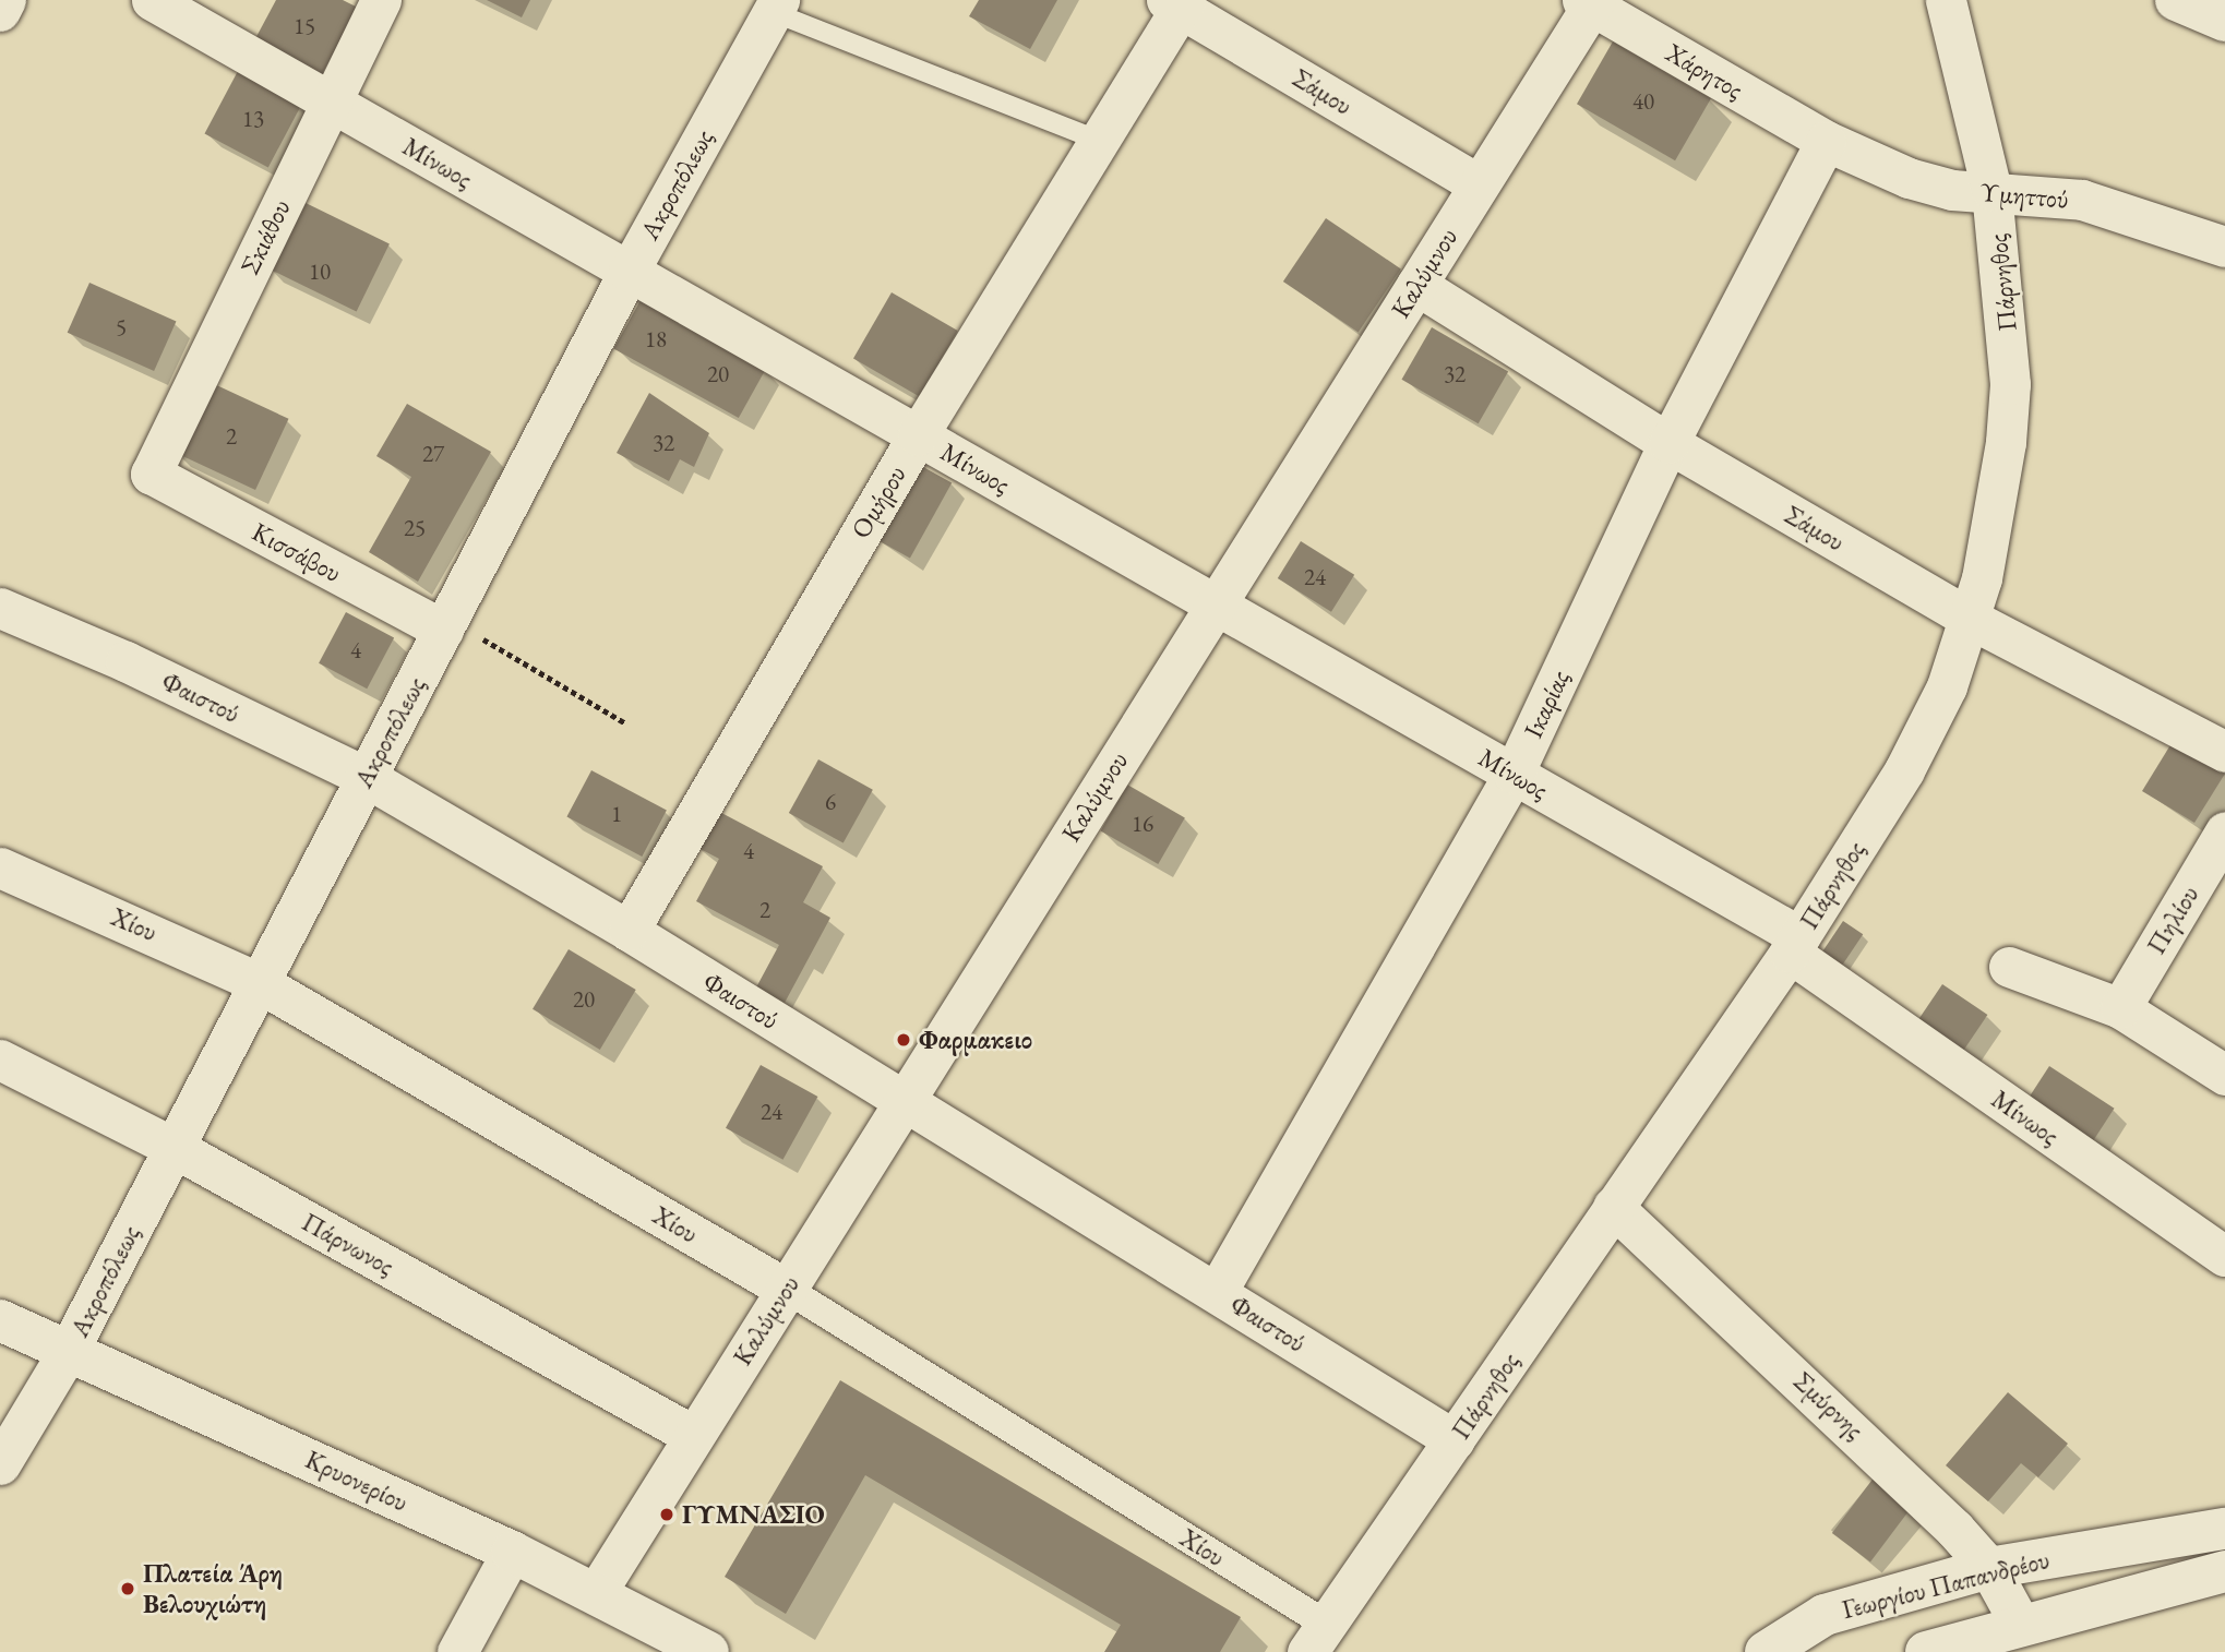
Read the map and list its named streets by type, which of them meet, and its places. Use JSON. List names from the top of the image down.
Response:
{
  "streets": {
    "street": [
      "Χάρητος",
      "Σάμου",
      "Μίνωος",
      "Ακροπόλεως",
      "Υμηττού",
      "Σκιάθου",
      "Καλύμνου",
      "Πάρνηθος",
      "Ομήρου",
      "Κισσάβου",
      "Φαιστού",
      "Ικαρίας",
      "Πηλίου",
      "Χίου",
      "Πάρνωνος",
      "Σμύρνης",
      "Κρυονερίου",
      "Γεωργίου Παπανδρέου"
    ]
  },
  "crossings": [
    ["Χάρητος", "Υμηττού"],
    ["Χάρητος", "Καλύμνου"],
    ["Χάρητος", "Ικαρίας"],
    ["Σάμου", "Καλύμνου"],
    ["Σάμου", "Πάρνηθος"],
    ["Σάμου", "Ομήρου"],
    ["Σάμου", "Ικαρίας"],
    ["Μίνωος", "Ακροπόλεως"],
    ["Μίνωος", "Σκιάθου"],
    ["Μίνωος", "Καλύμνου"],
    ["Μίνωος", "Πάρνηθος"],
    ["Μίνωος", "Ομήρου"],
    ["Μίνωος", "Ικαρίας"],
    ["Ακροπόλεως", "Κισσάβου"],
    ["Ακροπόλεως", "Φαιστού"],
    ["Ακροπόλεως", "Χίου"],
    ["Ακροπόλεως", "Πάρνωνος"],
    ["Ακροπόλεως", "Κρυονερίου"],
    ["Υμηττού", "Πάρνηθος"],
    ["Υμηττού", "Ικαρίας"],
    ["Σκιάθου", "Κισσάβου"],
    ["Καλύμνου", "Φαιστού"],
    ["Καλύμνου", "Χίου"],
    ["Καλύμνου", "Πάρνωνος"],
    ["Καλύμνου", "Κρυονερίου"],
    ["Πάρνηθος", "Φαιστού"],
    ["Πάρνηθος", "Χίου"],
    ["Πάρνηθος", "Σμύρνης"],
    ["Ομήρου", "Φαιστού"],
    ["Φαιστού", "Ικαρίας"],
    ["Σμύρνης", "Γεωργίου Παπανδρέου"]
  ],
  "places": ["Φαρμακειο", "ΓΥΜΝΑΣΙΟ", "Πλατεία Άρη Βελουχιώτη"],
  "house_numbers": [
    "15",
    "40",
    "13",
    "10",
    "5",
    "18",
    "20",
    "32",
    "2",
    "32",
    "27",
    "25",
    "24",
    "4",
    "6",
    "1",
    "16",
    "4",
    "2",
    "20",
    "24"
  ]
}
